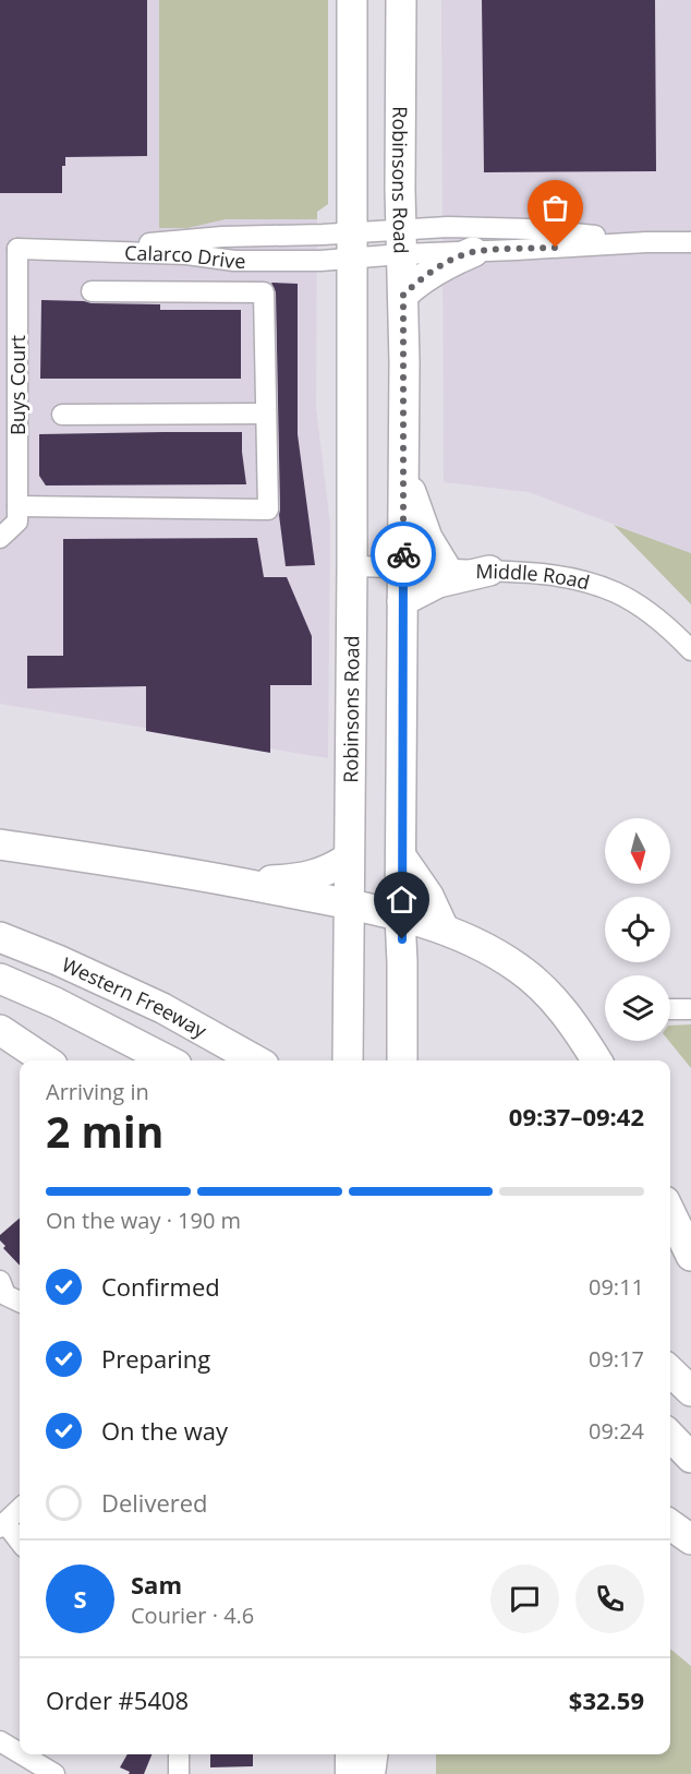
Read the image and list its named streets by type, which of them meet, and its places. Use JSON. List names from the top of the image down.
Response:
{
  "streets": {
    "highway": ["Robinsons Road", "Western Freeway"],
    "street": ["Calarco Drive", "Buys Court", "Middle Road"]
  },
  "crossings": [
    ["Robinsons Road", "Calarco Drive"],
    ["Robinsons Road", "Middle Road"],
    ["Calarco Drive", "Buys Court"]
  ],
  "north": "bottom",
  "page": {
    "heading": ["2 min", "Arriving in", "09:37–09:42"],
    "panel": [
      "Sam",
      "Courier · 4.6",
      "Order #5408",
      "$32.59"
    ],
    "bar": "On the way · 190 m",
    "list": [
      ["Confirmed", "09:11"],
      ["Preparing", "09:17"],
      ["On the way", "09:24"],
      "Delivered"
    ],
    "round": "S"
  }
}
